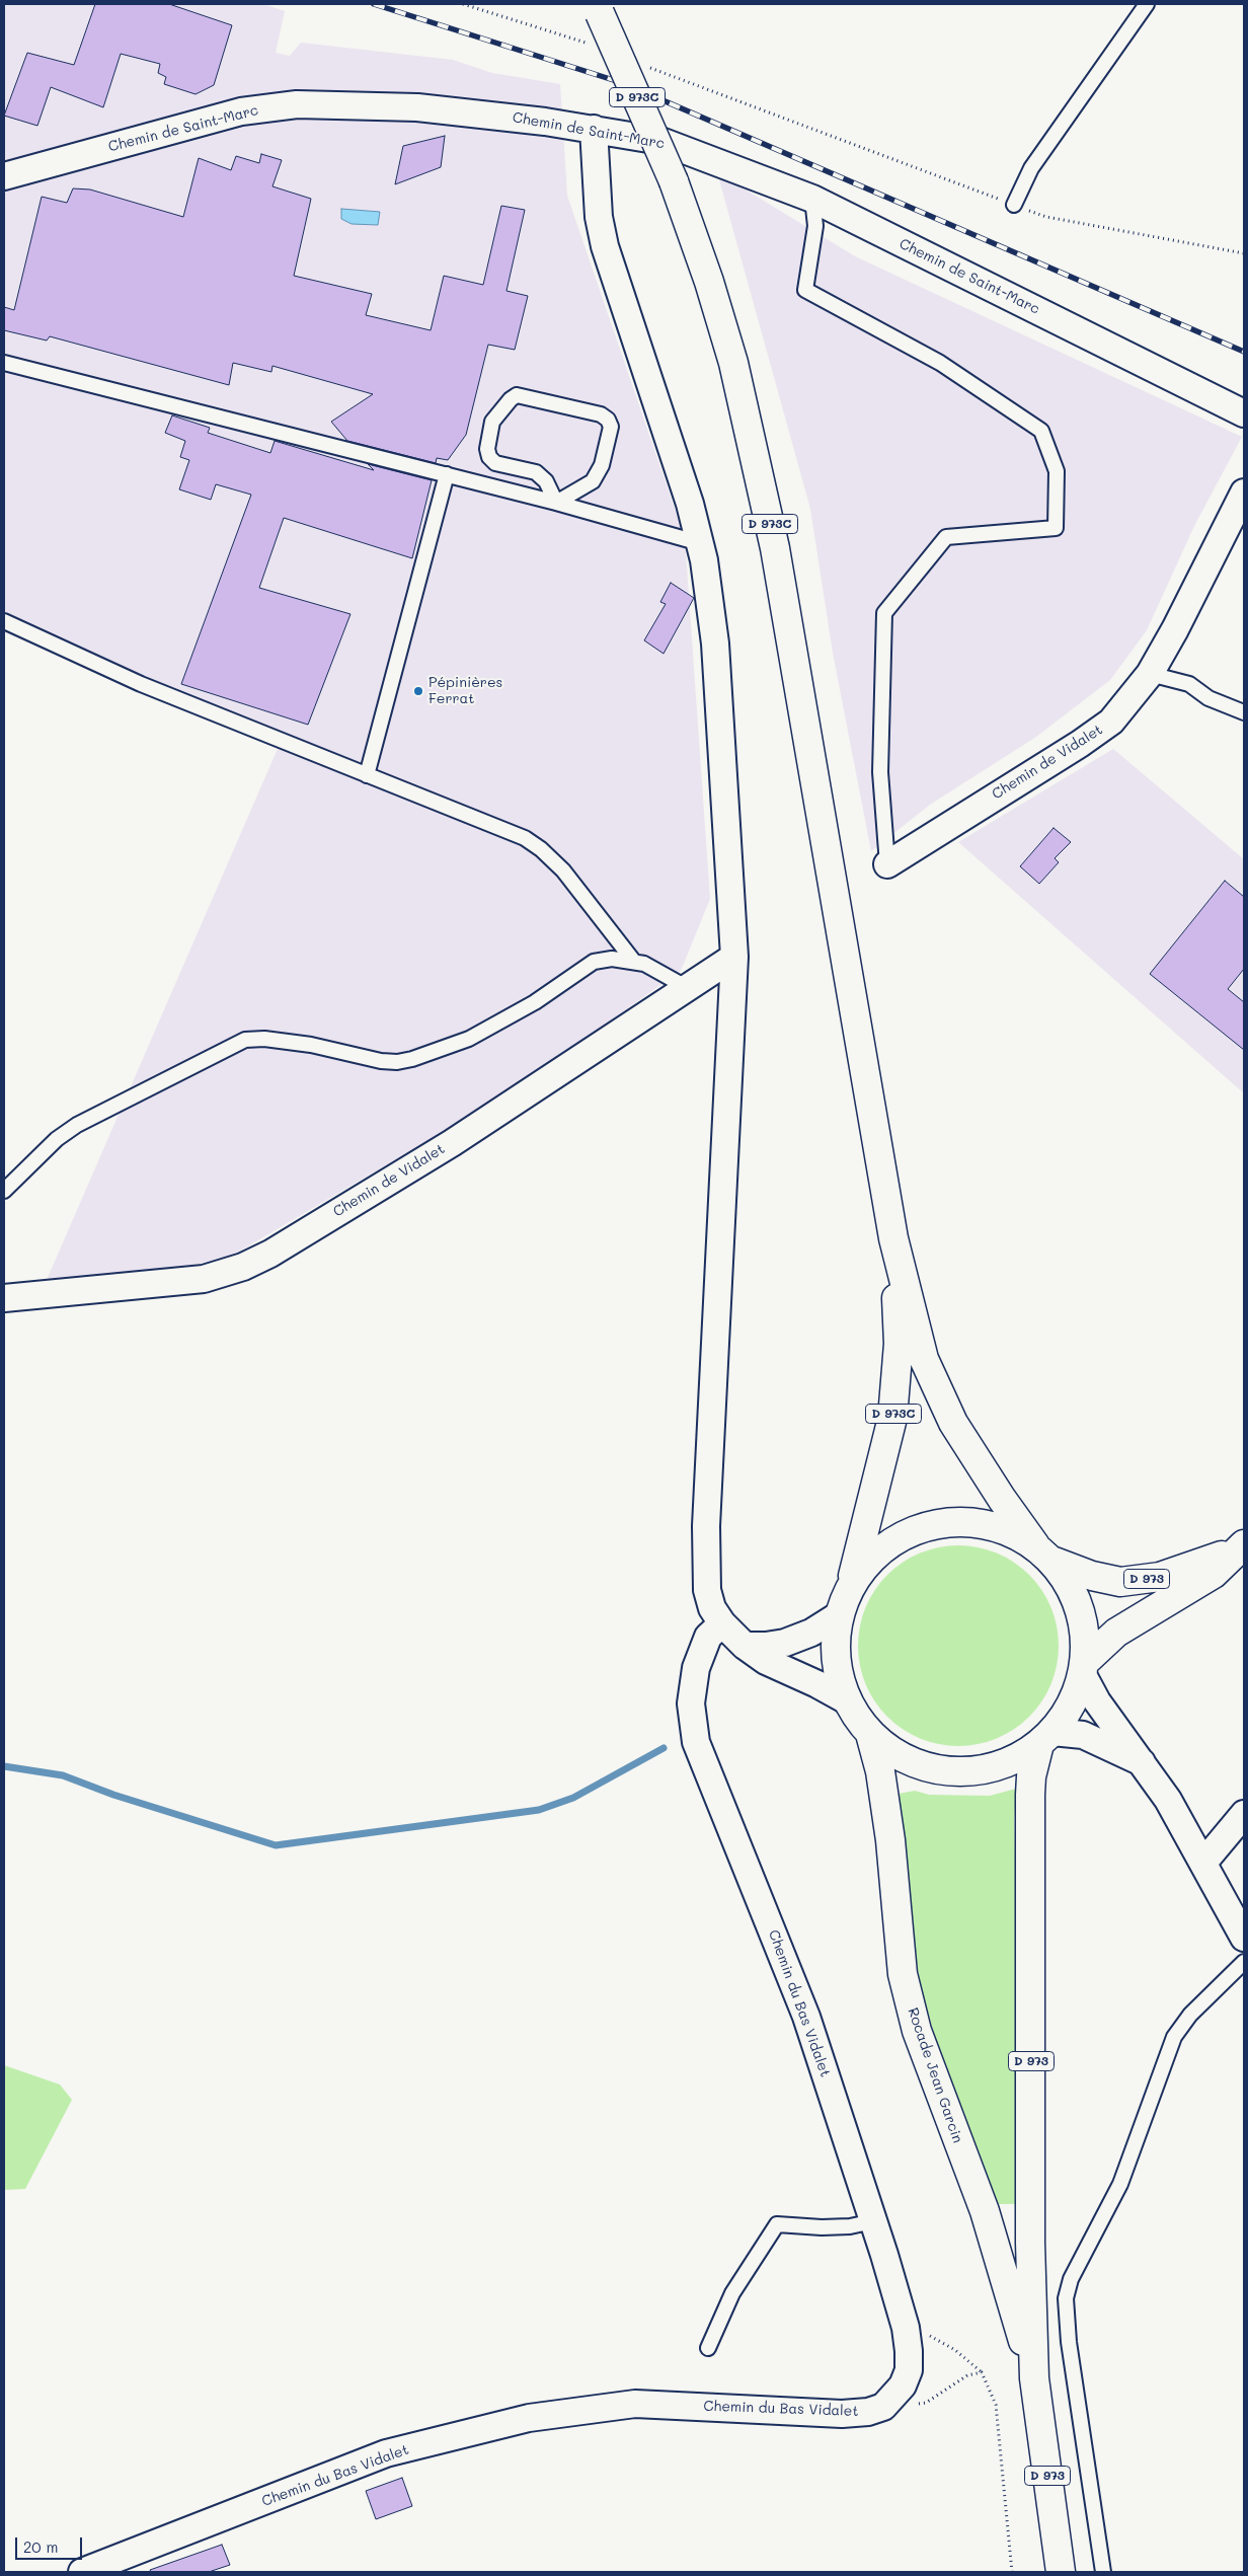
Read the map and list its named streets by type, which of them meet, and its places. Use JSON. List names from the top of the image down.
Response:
{
  "streets": {
    "main road": ["D 973C", "D 973", "Rocade Jean Garcin"],
    "street": ["Chemin de Saint-Marc", "Chemin de Vidalet", "Chemin du Bas Vidalet"]
  },
  "crossings": [
    ["D 973C", "D 973"]
  ],
  "places": ["Pépinières Ferrat"],
  "scale_bar": "20 m"
}
